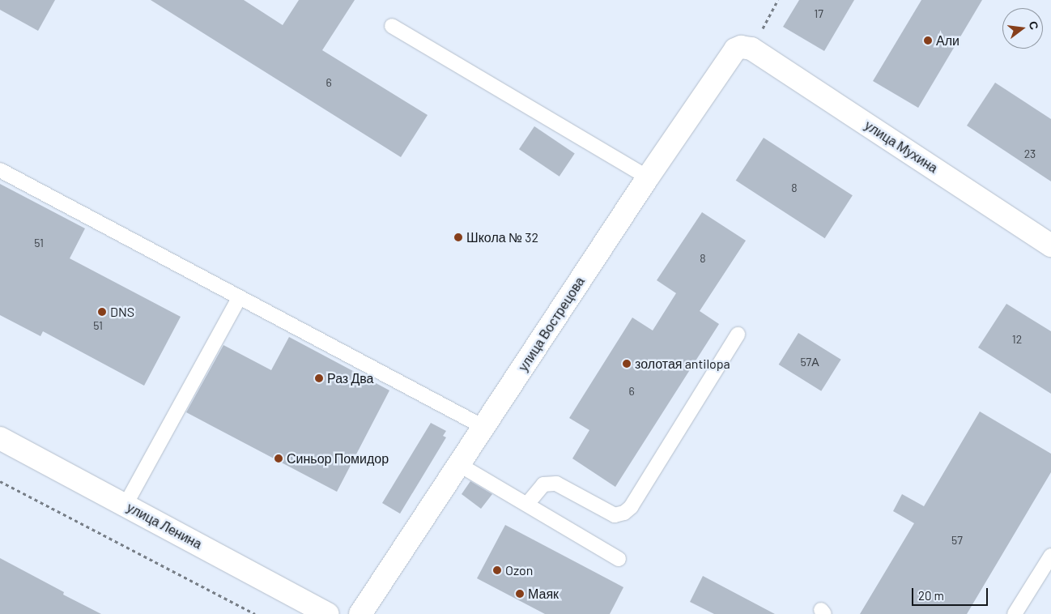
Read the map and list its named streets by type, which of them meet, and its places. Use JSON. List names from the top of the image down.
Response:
{
  "streets": {
    "street": ["улица Мухина", "улица Вострецова", "улица Ленина"]
  },
  "crossings": [
    ["улица Мухина", "улица Вострецова"]
  ],
  "places": [
    "Али",
    "Школа № 32",
    "DNS",
    "золотая antilopa",
    "Раз Два",
    "Синьор Помидор",
    "Ozon",
    "Маяк"
  ],
  "house_numbers": [
    "17",
    "6",
    "23",
    "8",
    "51",
    "8",
    "51",
    "12",
    "57А",
    "6",
    "57"
  ],
  "scale_bar": "20 m",
  "north": "right"
}
